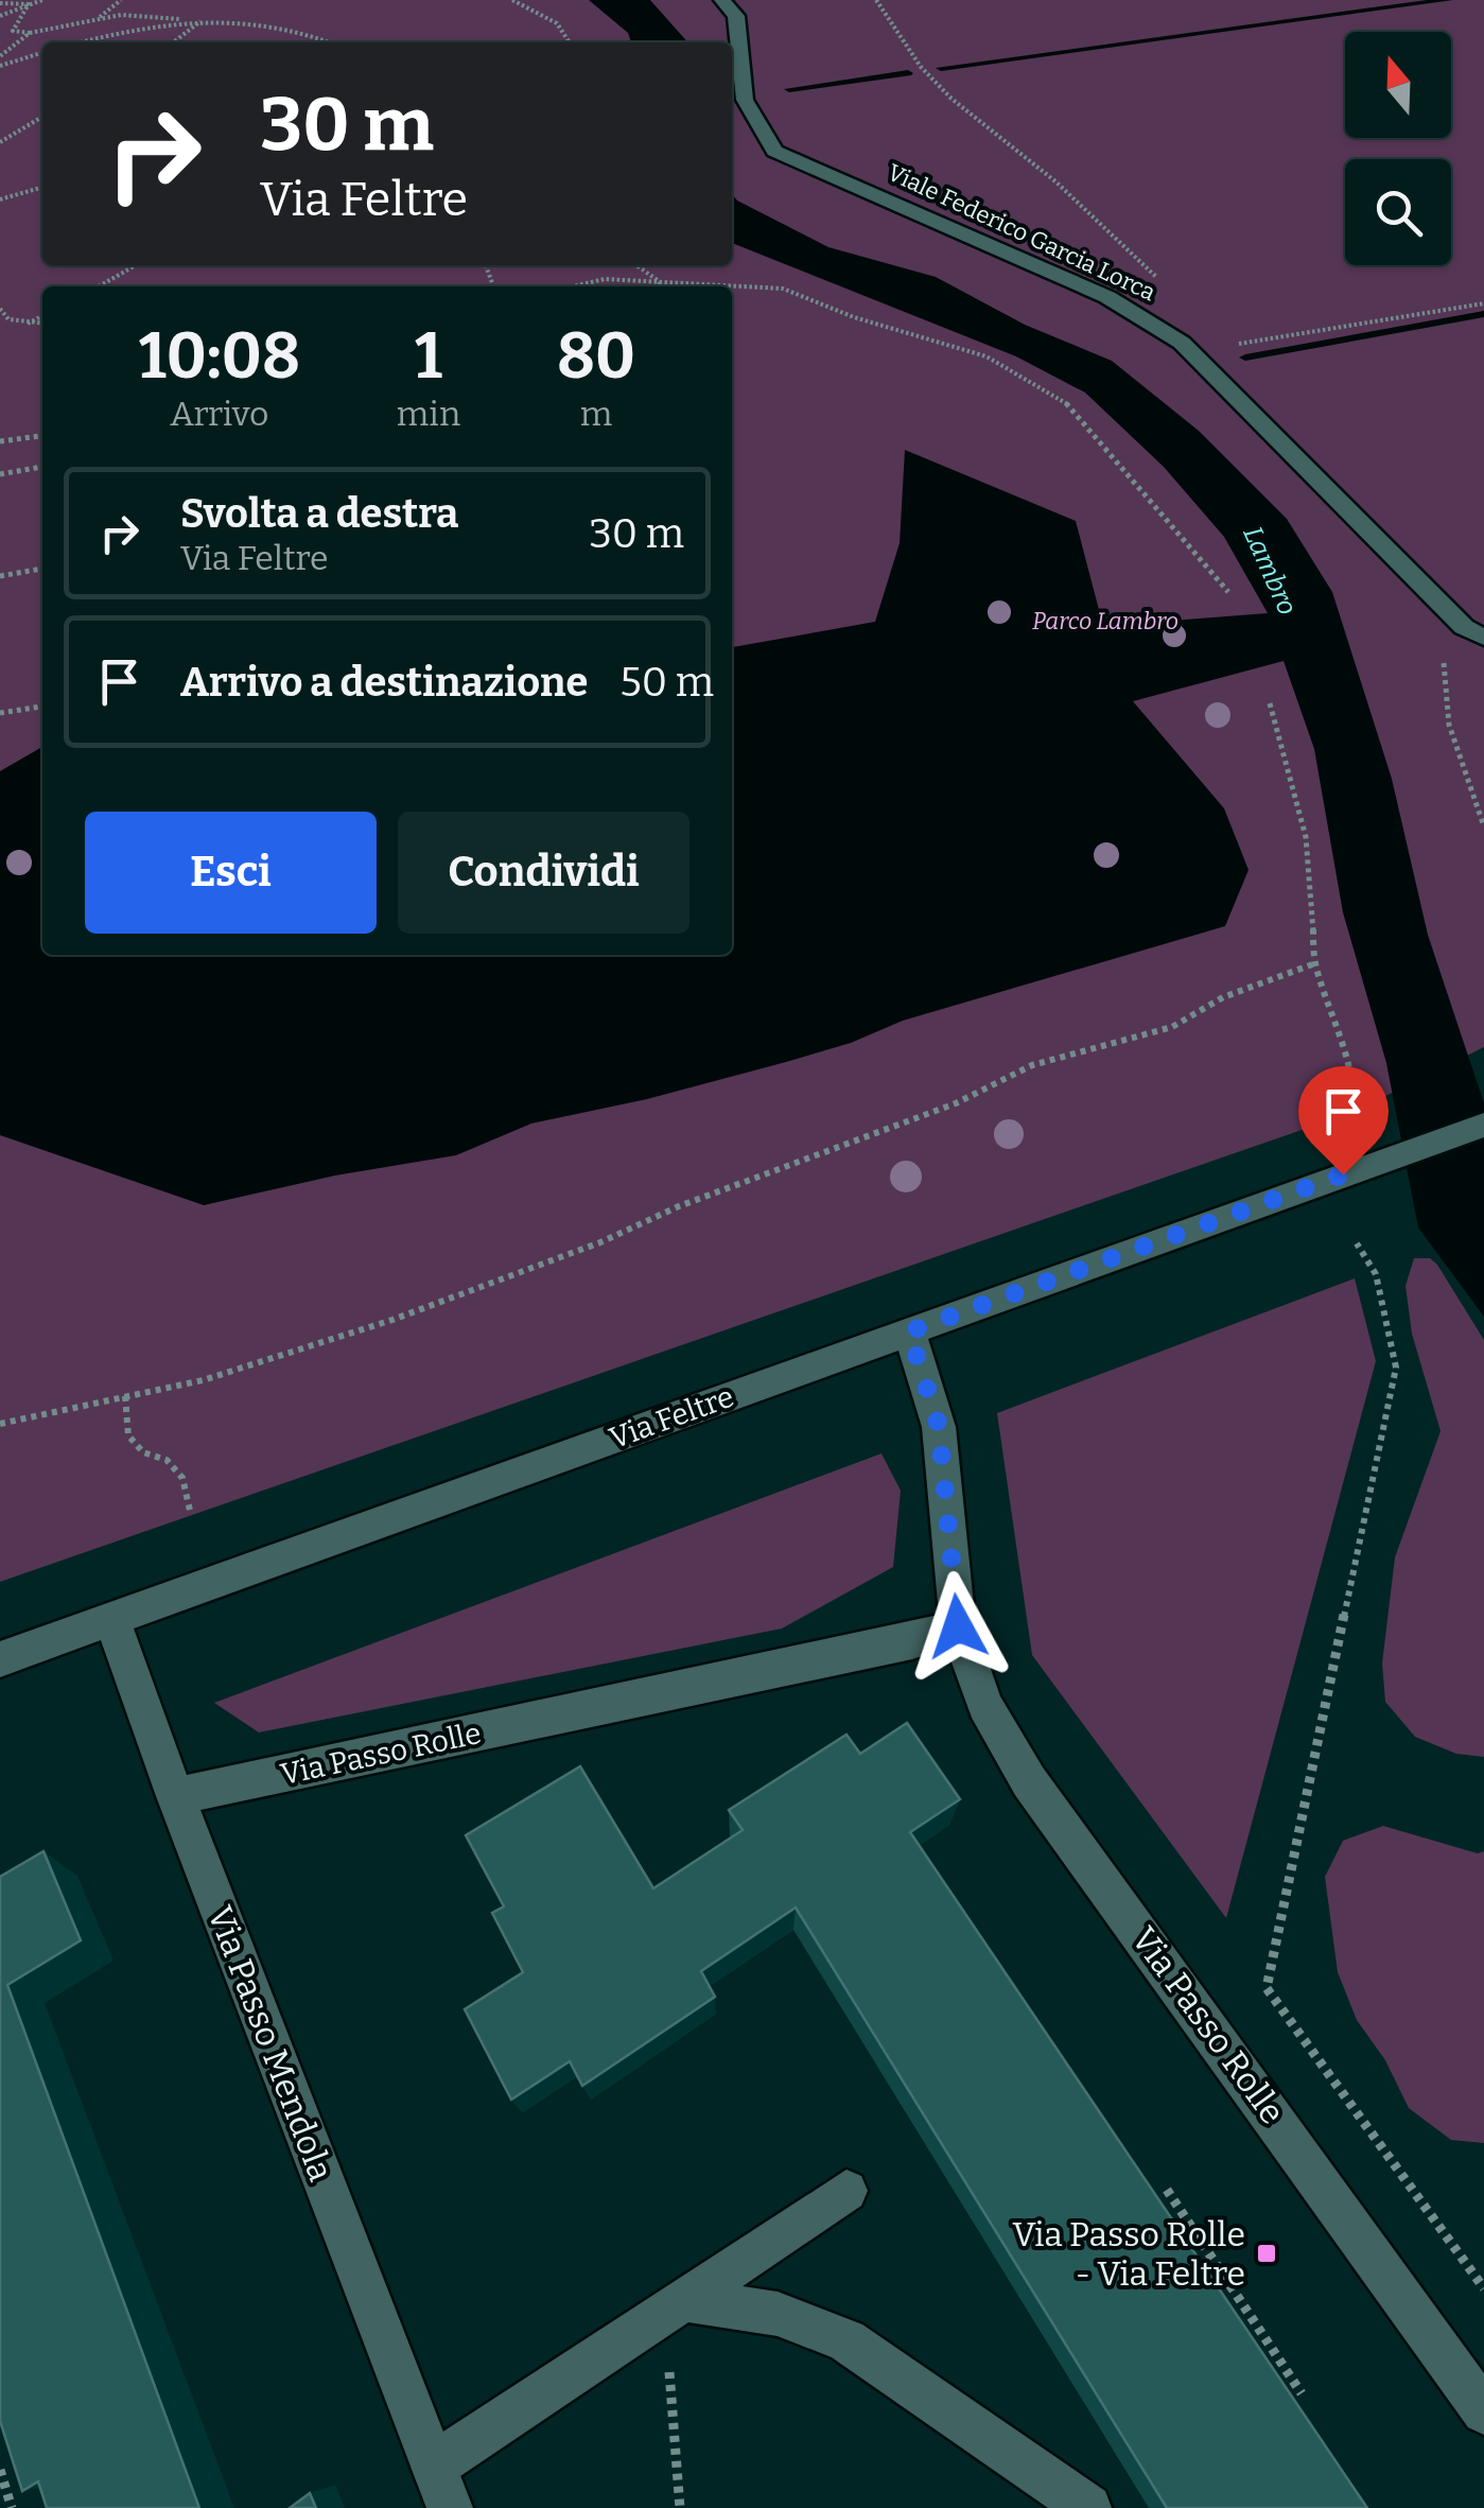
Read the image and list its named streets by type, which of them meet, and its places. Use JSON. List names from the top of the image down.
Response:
{
  "streets": {
    "street": [
      "Viale Federico Garcia Lorca",
      "Via Feltre",
      "Via Passo Rolle",
      "Via Passo Mendola"
    ]
  },
  "crossings": [
    ["Via Feltre", "Via Passo Rolle"],
    ["Via Feltre", "Via Passo Mendola"],
    ["Via Passo Rolle", "Via Passo Mendola"]
  ],
  "water": ["Lambro"],
  "parks": ["Parco Lambro"],
  "places": {
    "transit": ["Via Passo Rolle - Via Feltre"]
  },
  "north": "top",
  "page": {
    "turn": ["30 m", "Via Feltre"],
    "eta": [
      "10:08",
      "Arrivo",
      "1",
      "min",
      "80",
      "m"
    ],
    "list": [
      {
        "name": "Svolta a destra",
        "note": "Via Feltre",
        "value": "30 m"
      },
      {
        "name": "Arrivo a destinazione",
        "value": "50 m"
      }
    ],
    "buttons": ["Esci", "Condividi"]
  }
}
